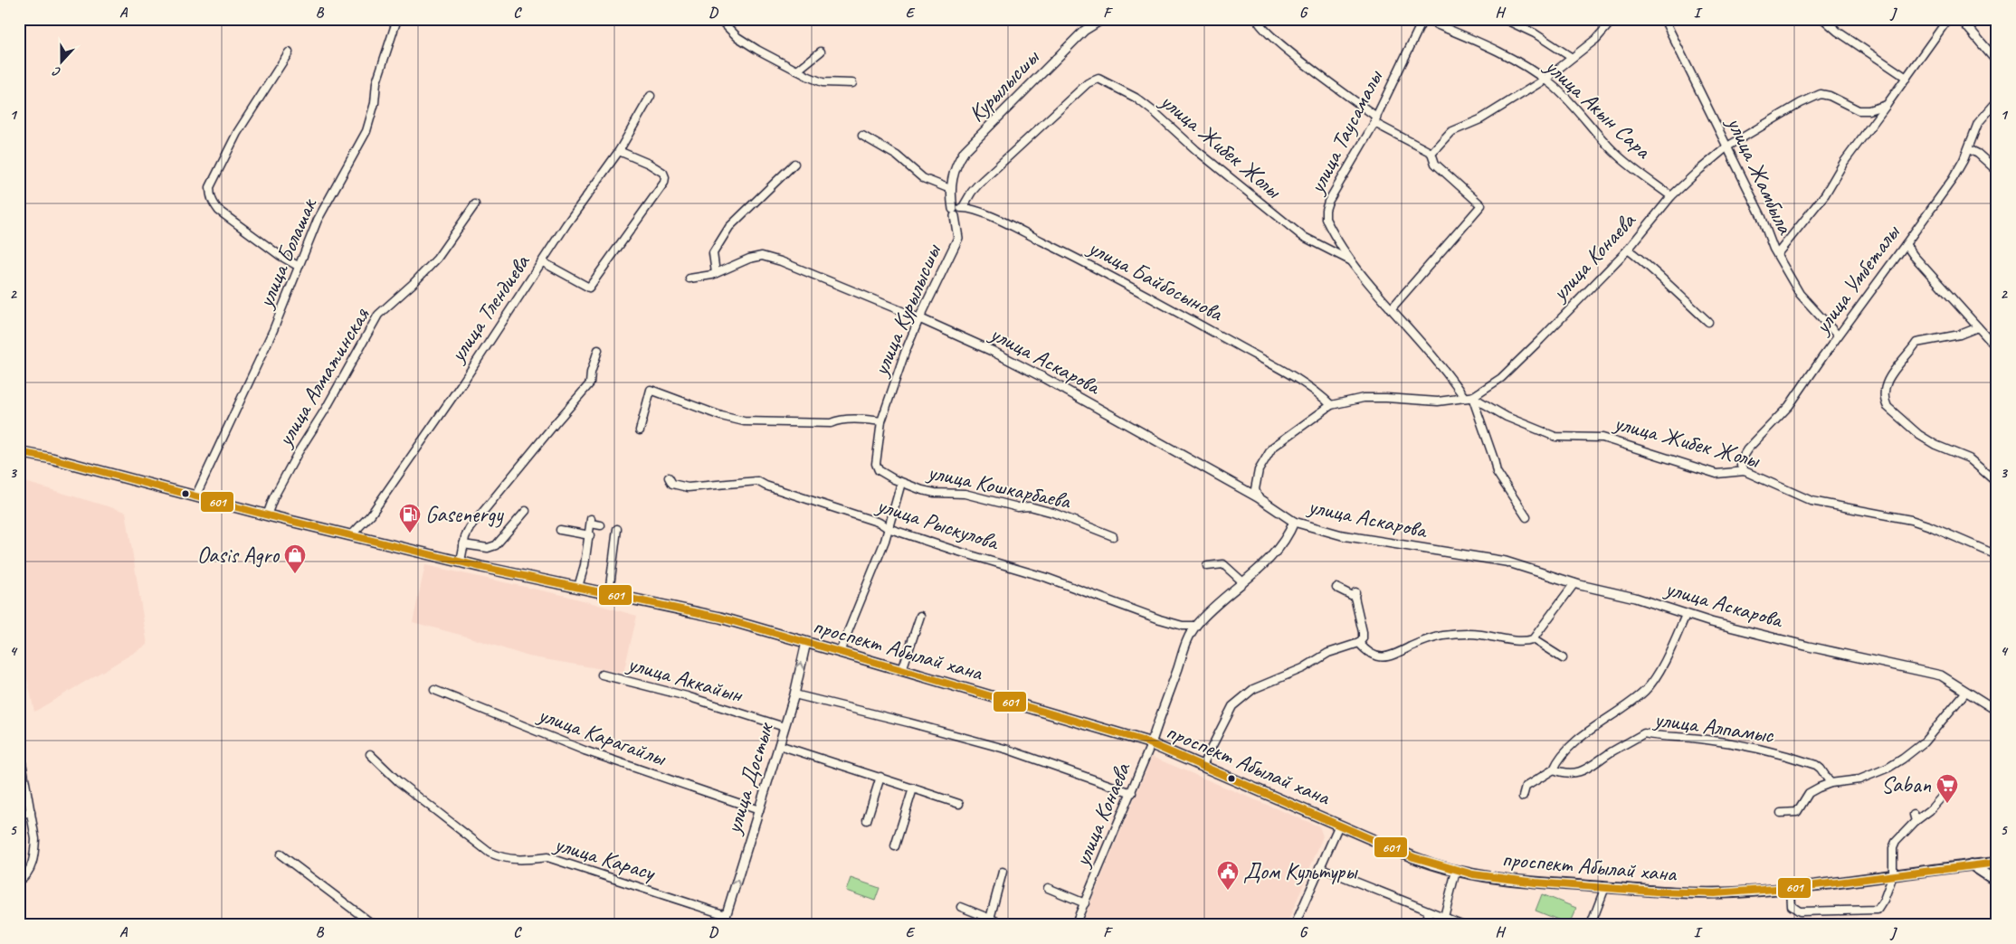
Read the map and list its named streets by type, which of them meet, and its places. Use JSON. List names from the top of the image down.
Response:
{
  "streets": {
    "main road": ["проспект Абылай хана"],
    "street": [
      "Курылысшы",
      "улица Акын Сара",
      "улица Таусамалы",
      "улица Жибек Жолы",
      "улица Жамбыла",
      "улица Болашак",
      "улица Конаева",
      "улица Умбеталы",
      "улица Байбосынова",
      "улица Тлендиева",
      "улица Курылысшы",
      "улица Аскарова",
      "улица Алматинская",
      "улица Кошкарбаева",
      "улица Рыскулова",
      "улица Аккайын",
      "улица Алпамыс",
      "улица Карагайлы",
      "улица Достык",
      "улица Карасу"
    ]
  },
  "crossings": [
    ["Курылысшы", "улица Курылысшы"],
    ["улица Акын Сара", "улица Таусамалы"],
    ["улица Акын Сара", "улица Конаева"],
    ["улица Таусамалы", "улица Жибек Жолы"],
    ["улица Жибек Жолы", "улица Конаева"],
    ["улица Жибек Жолы", "улица Умбеталы"],
    ["улица Жибек Жолы", "улица Байбосынова"],
    ["улица Жамбыла", "улица Конаева"],
    ["улица Жамбыла", "улица Умбеталы"],
    ["улица Болашак", "проспект Абылай хана"],
    ["улица Конаева", "улица Байбосынова"],
    ["улица Конаева", "улица Аскарова"],
    ["улица Конаева", "улица Рыскулова"],
    ["улица Конаева", "проспект Абылай хана"],
    ["улица Байбосынова", "улица Курылысшы"],
    ["улица Тлендиева", "проспект Абылай хана"],
    ["улица Курылысшы", "улица Аскарова"],
    ["улица Курылысшы", "улица Кошкарбаева"],
    ["улица Алматинская", "проспект Абылай хана"],
    ["проспект Абылай хана", "улица Достык"],
    ["улица Аккайын", "улица Достык"],
    ["улица Карагайлы", "улица Достык"],
    ["улица Достык", "улица Карасу"]
  ],
  "one_way": ["улица Достык"],
  "places": {
    "fuel station": ["Gasenergy"],
    "shop": ["Oasis Agro"],
    "supermarket": ["Saban"],
    "public building": ["Дом Культуры"]
  },
  "lines": ["transit line 601"],
  "north": "bottom",
  "grid": {
    "columns": [
      "A",
      "B",
      "C",
      "D",
      "E",
      "F",
      "G",
      "H",
      "I",
      "J"
    ],
    "rows": [
      "1",
      "2",
      "3",
      "4",
      "5"
    ]
  }
}
